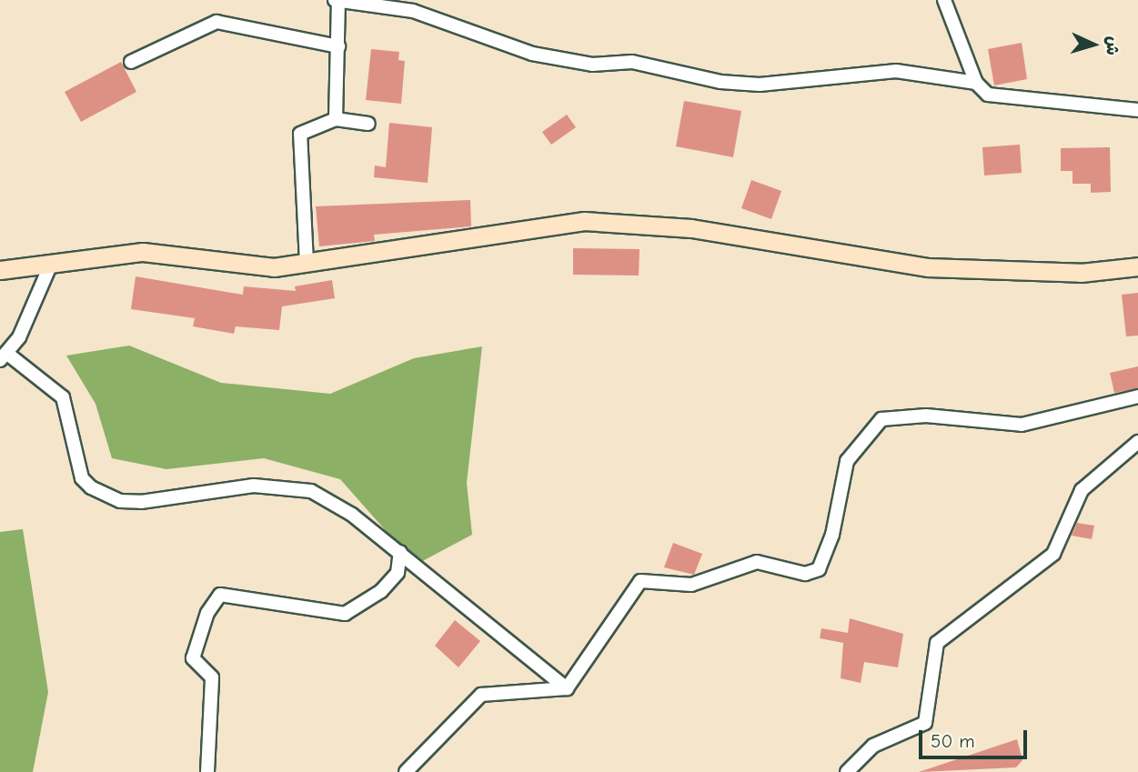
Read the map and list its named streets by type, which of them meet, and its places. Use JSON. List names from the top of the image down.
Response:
{
  "scale_bar": "50 m",
  "north": "right"
}
